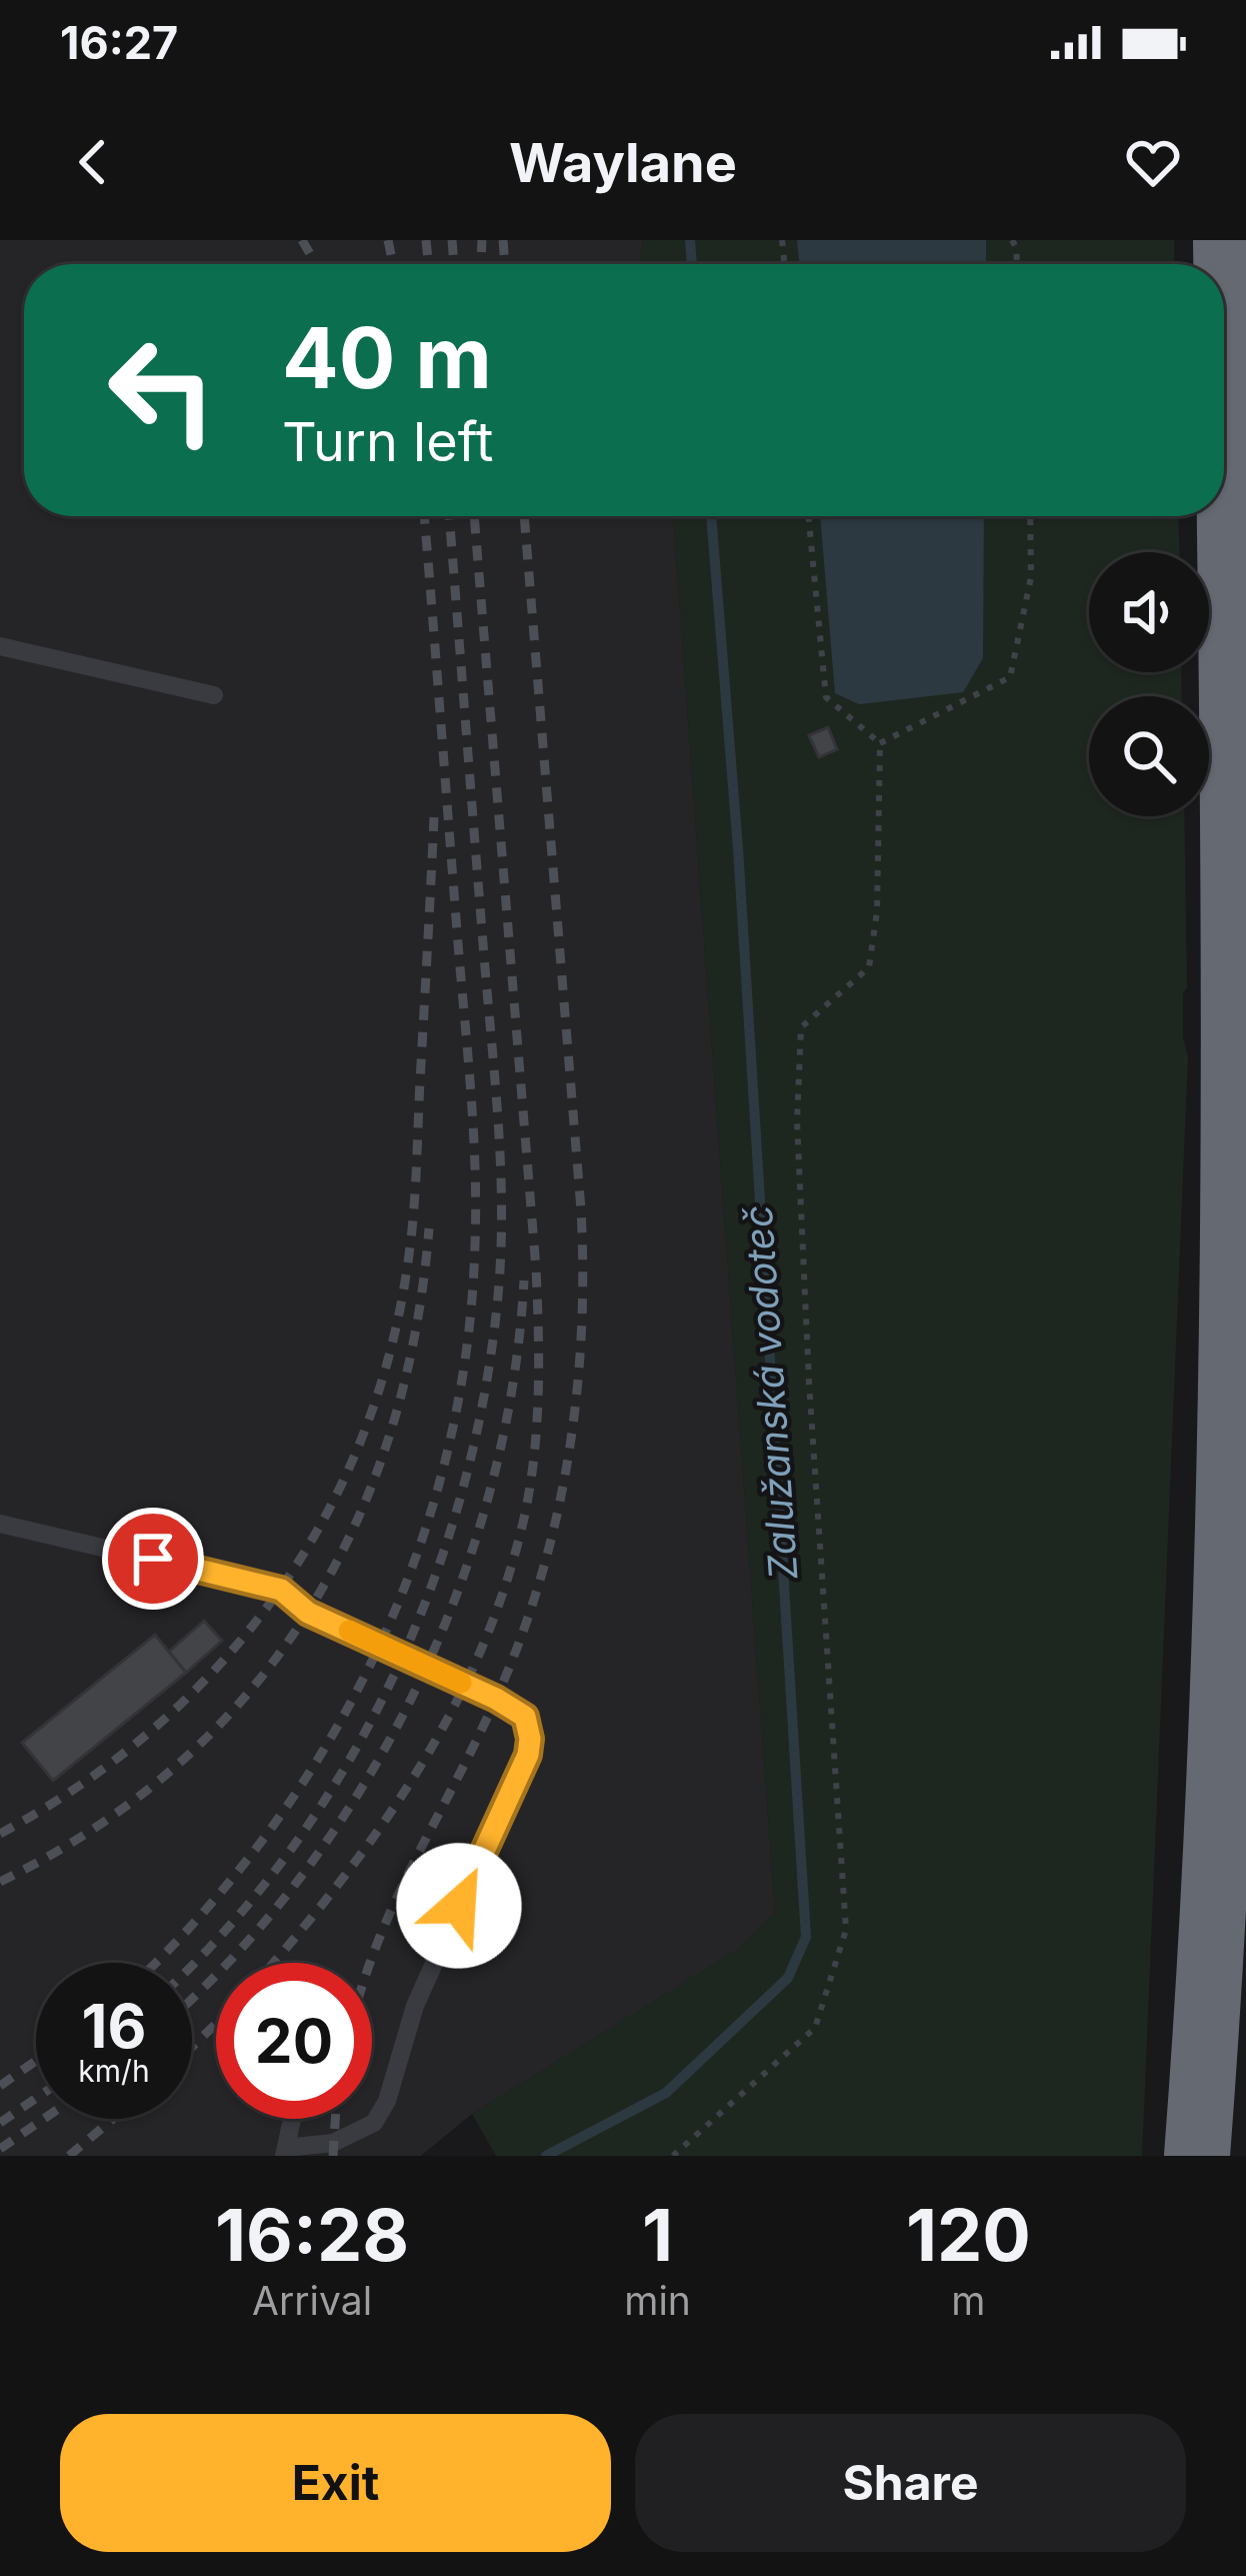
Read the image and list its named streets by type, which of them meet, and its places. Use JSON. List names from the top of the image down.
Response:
{
  "water": ["Zalužanská vodoteč"],
  "page": {
    "status": "16:27",
    "header": "Waylane",
    "turn": ["40 m", "Turn left"],
    "speed": "16 km/h",
    "limit": "20",
    "eta": [
      "16:28",
      "Arrival",
      "1",
      "min",
      "120",
      "m"
    ],
    "buttons": ["Exit", "Share"]
  }
}
